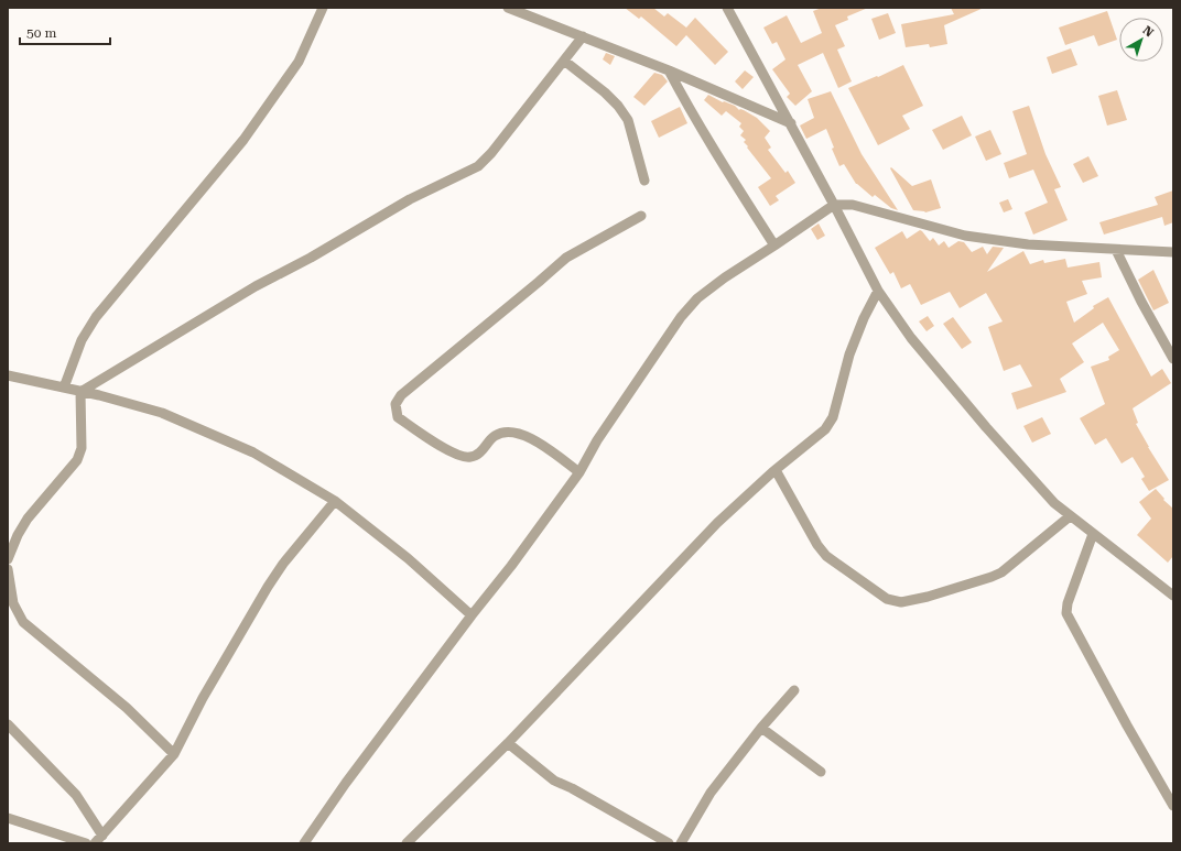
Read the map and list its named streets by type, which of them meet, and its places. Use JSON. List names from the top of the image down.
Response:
{
  "scale_bar": "50 m",
  "north": "top right"
}
